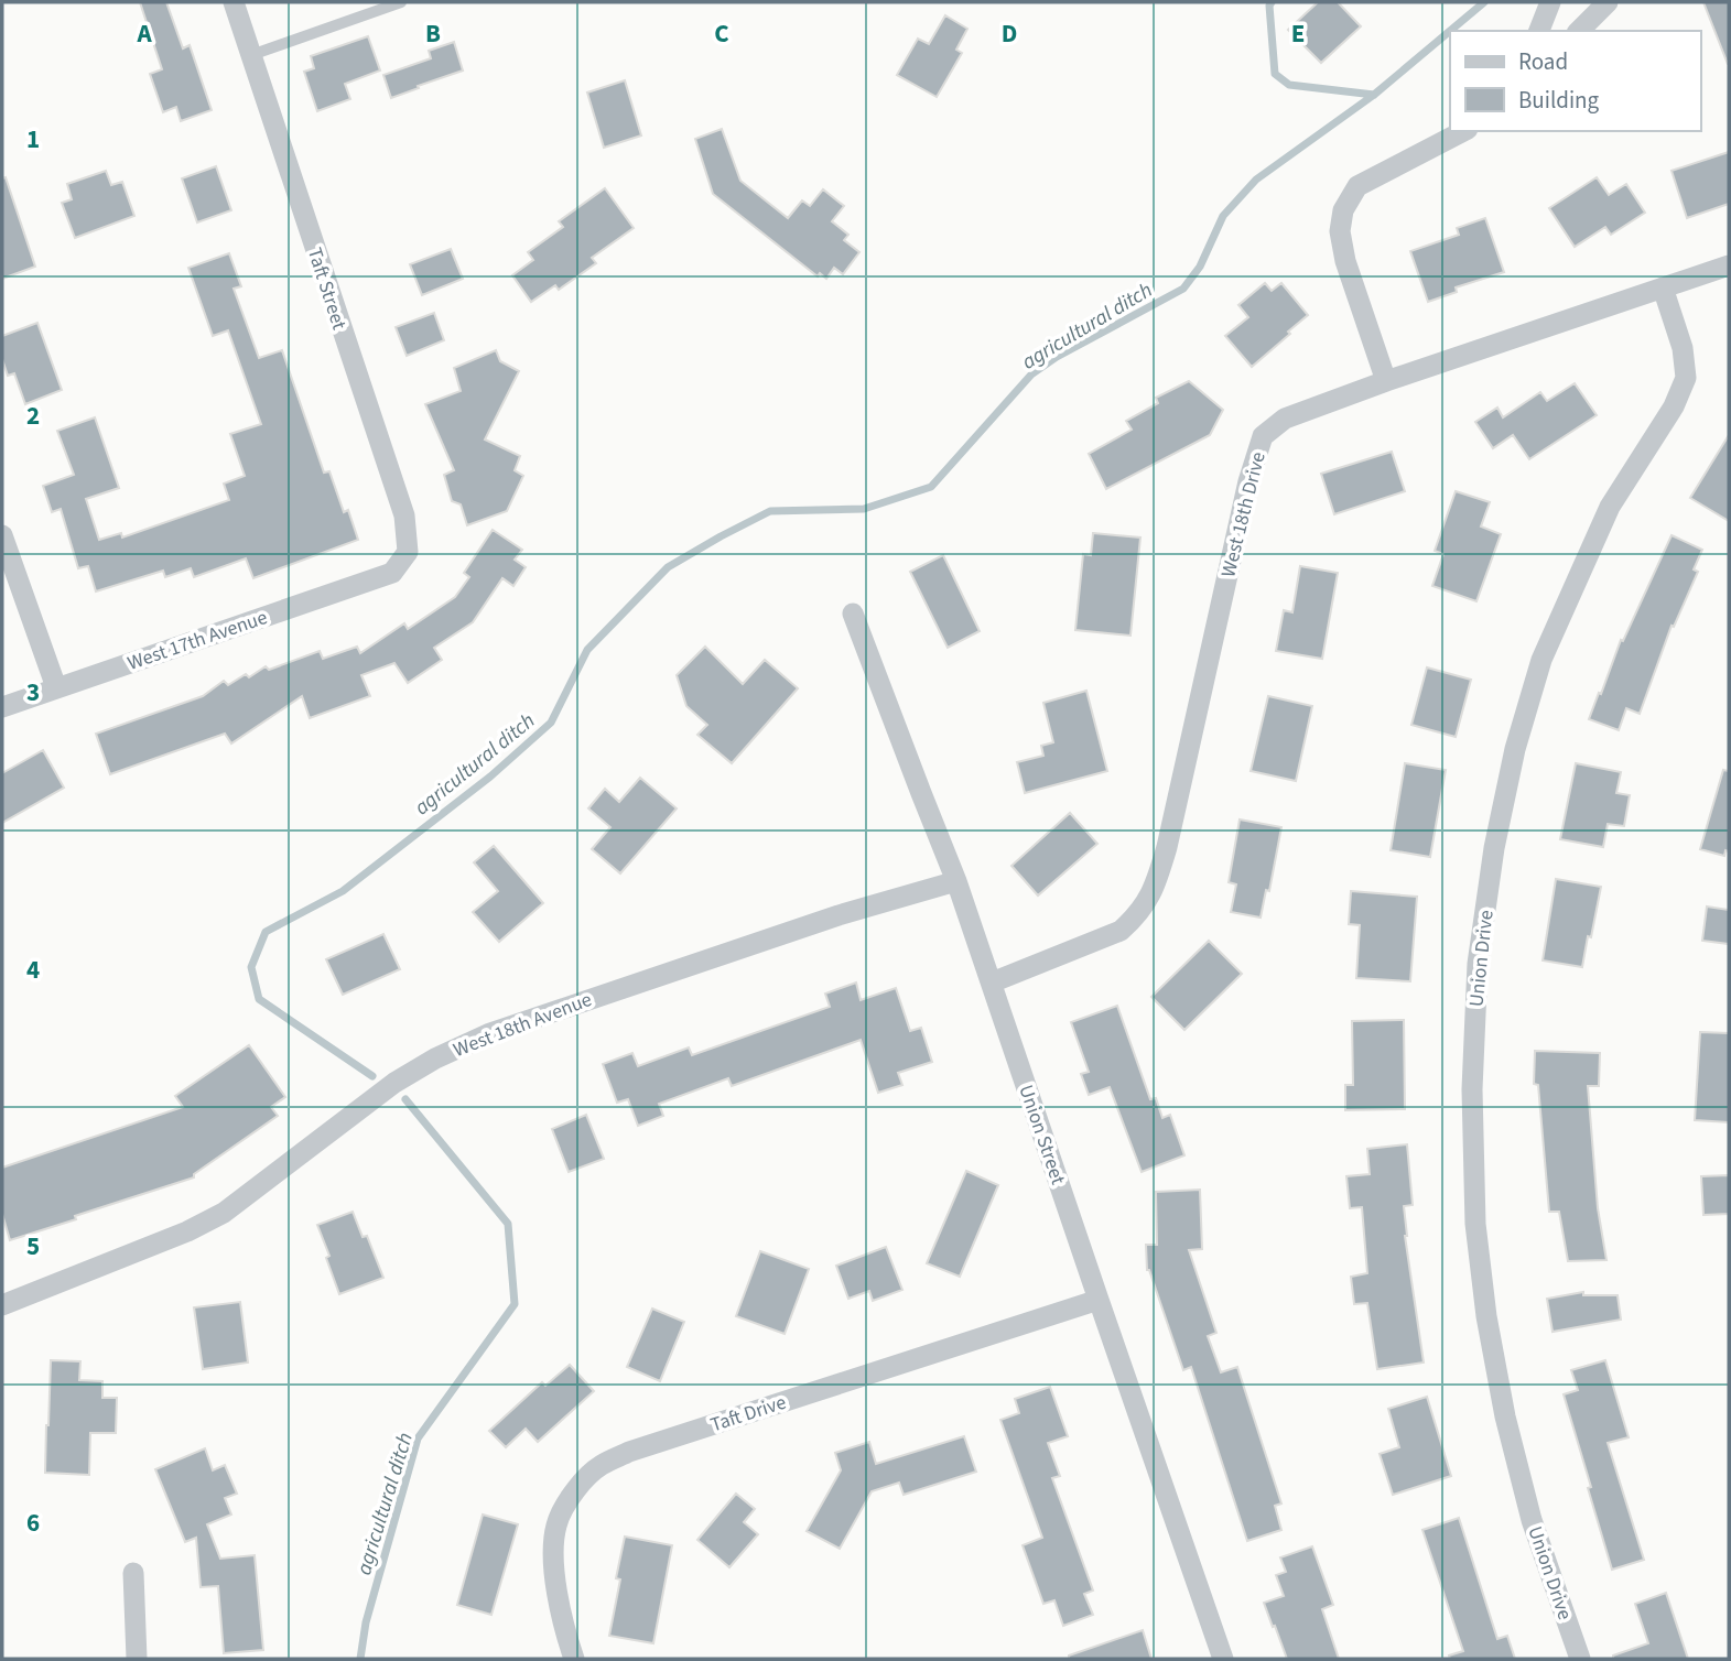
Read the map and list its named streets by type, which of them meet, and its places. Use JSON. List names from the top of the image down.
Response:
{
  "streets": {
    "street": [
      "Taft Street",
      "West 18th Drive",
      "West 17th Avenue",
      "Union Drive",
      "West 18th Avenue",
      "Union Street",
      "Taft Drive"
    ]
  },
  "crossings": [
    ["Taft Street", "West 17th Avenue"],
    ["West 18th Drive", "Union Drive"],
    ["West 18th Drive", "Union Street"],
    ["West 18th Avenue", "Union Street"],
    ["Union Street", "Taft Drive"]
  ],
  "water": ["agricultural ditch"],
  "legend": ["Road", "Building"],
  "grid": {
    "columns": [
      "A",
      "B",
      "C",
      "D",
      "E"
    ],
    "rows": [
      "1",
      "2",
      "3",
      "4",
      "5",
      "6"
    ]
  }
}
